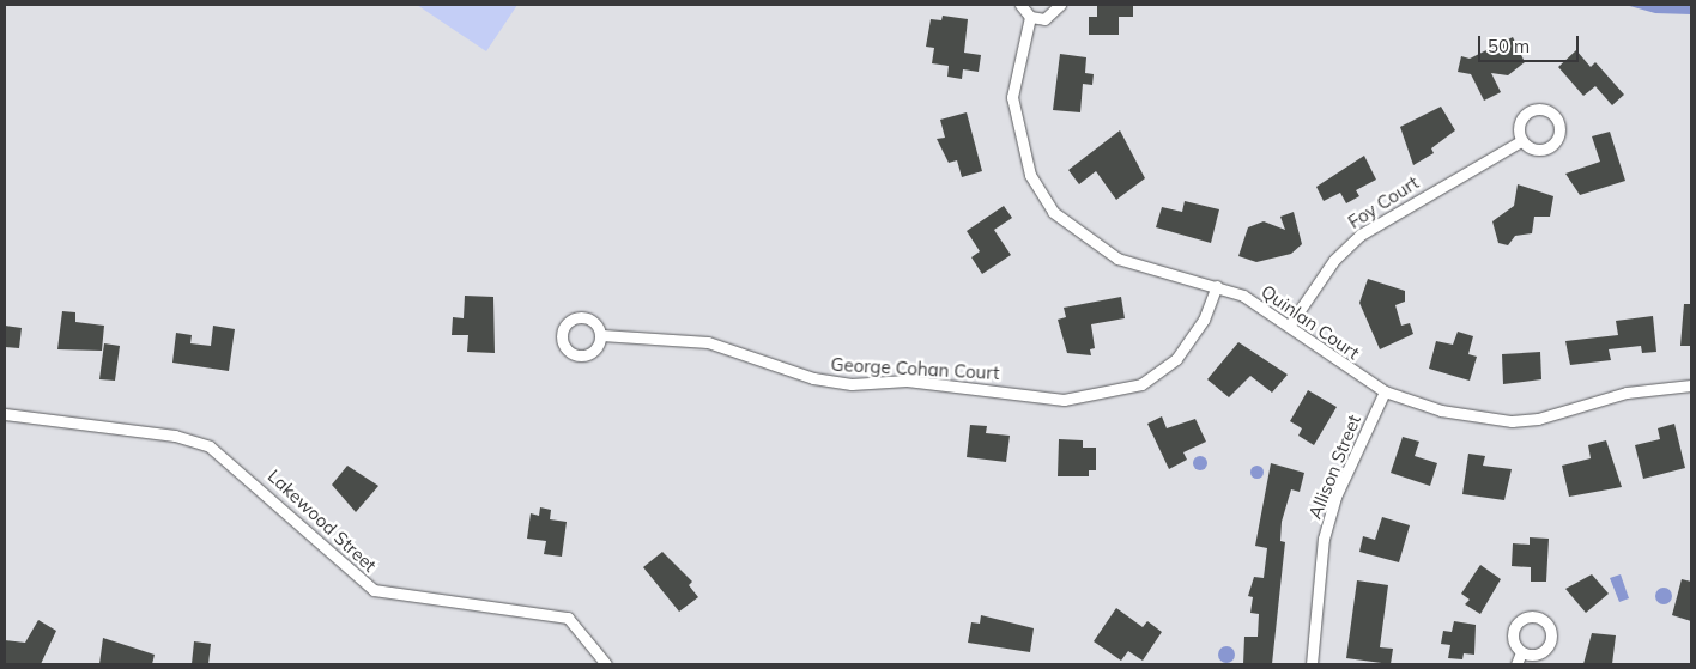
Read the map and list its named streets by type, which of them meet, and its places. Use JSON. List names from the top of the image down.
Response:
{
  "streets": {
    "street": [
      "Foy Court",
      "Quinlan Court",
      "George Cohan Court",
      "Allison Street",
      "Lakewood Street"
    ]
  },
  "crossings": [
    ["Foy Court", "Quinlan Court"],
    ["Quinlan Court", "George Cohan Court"],
    ["Quinlan Court", "Allison Street"]
  ],
  "scale_bar": "50 m"
}
